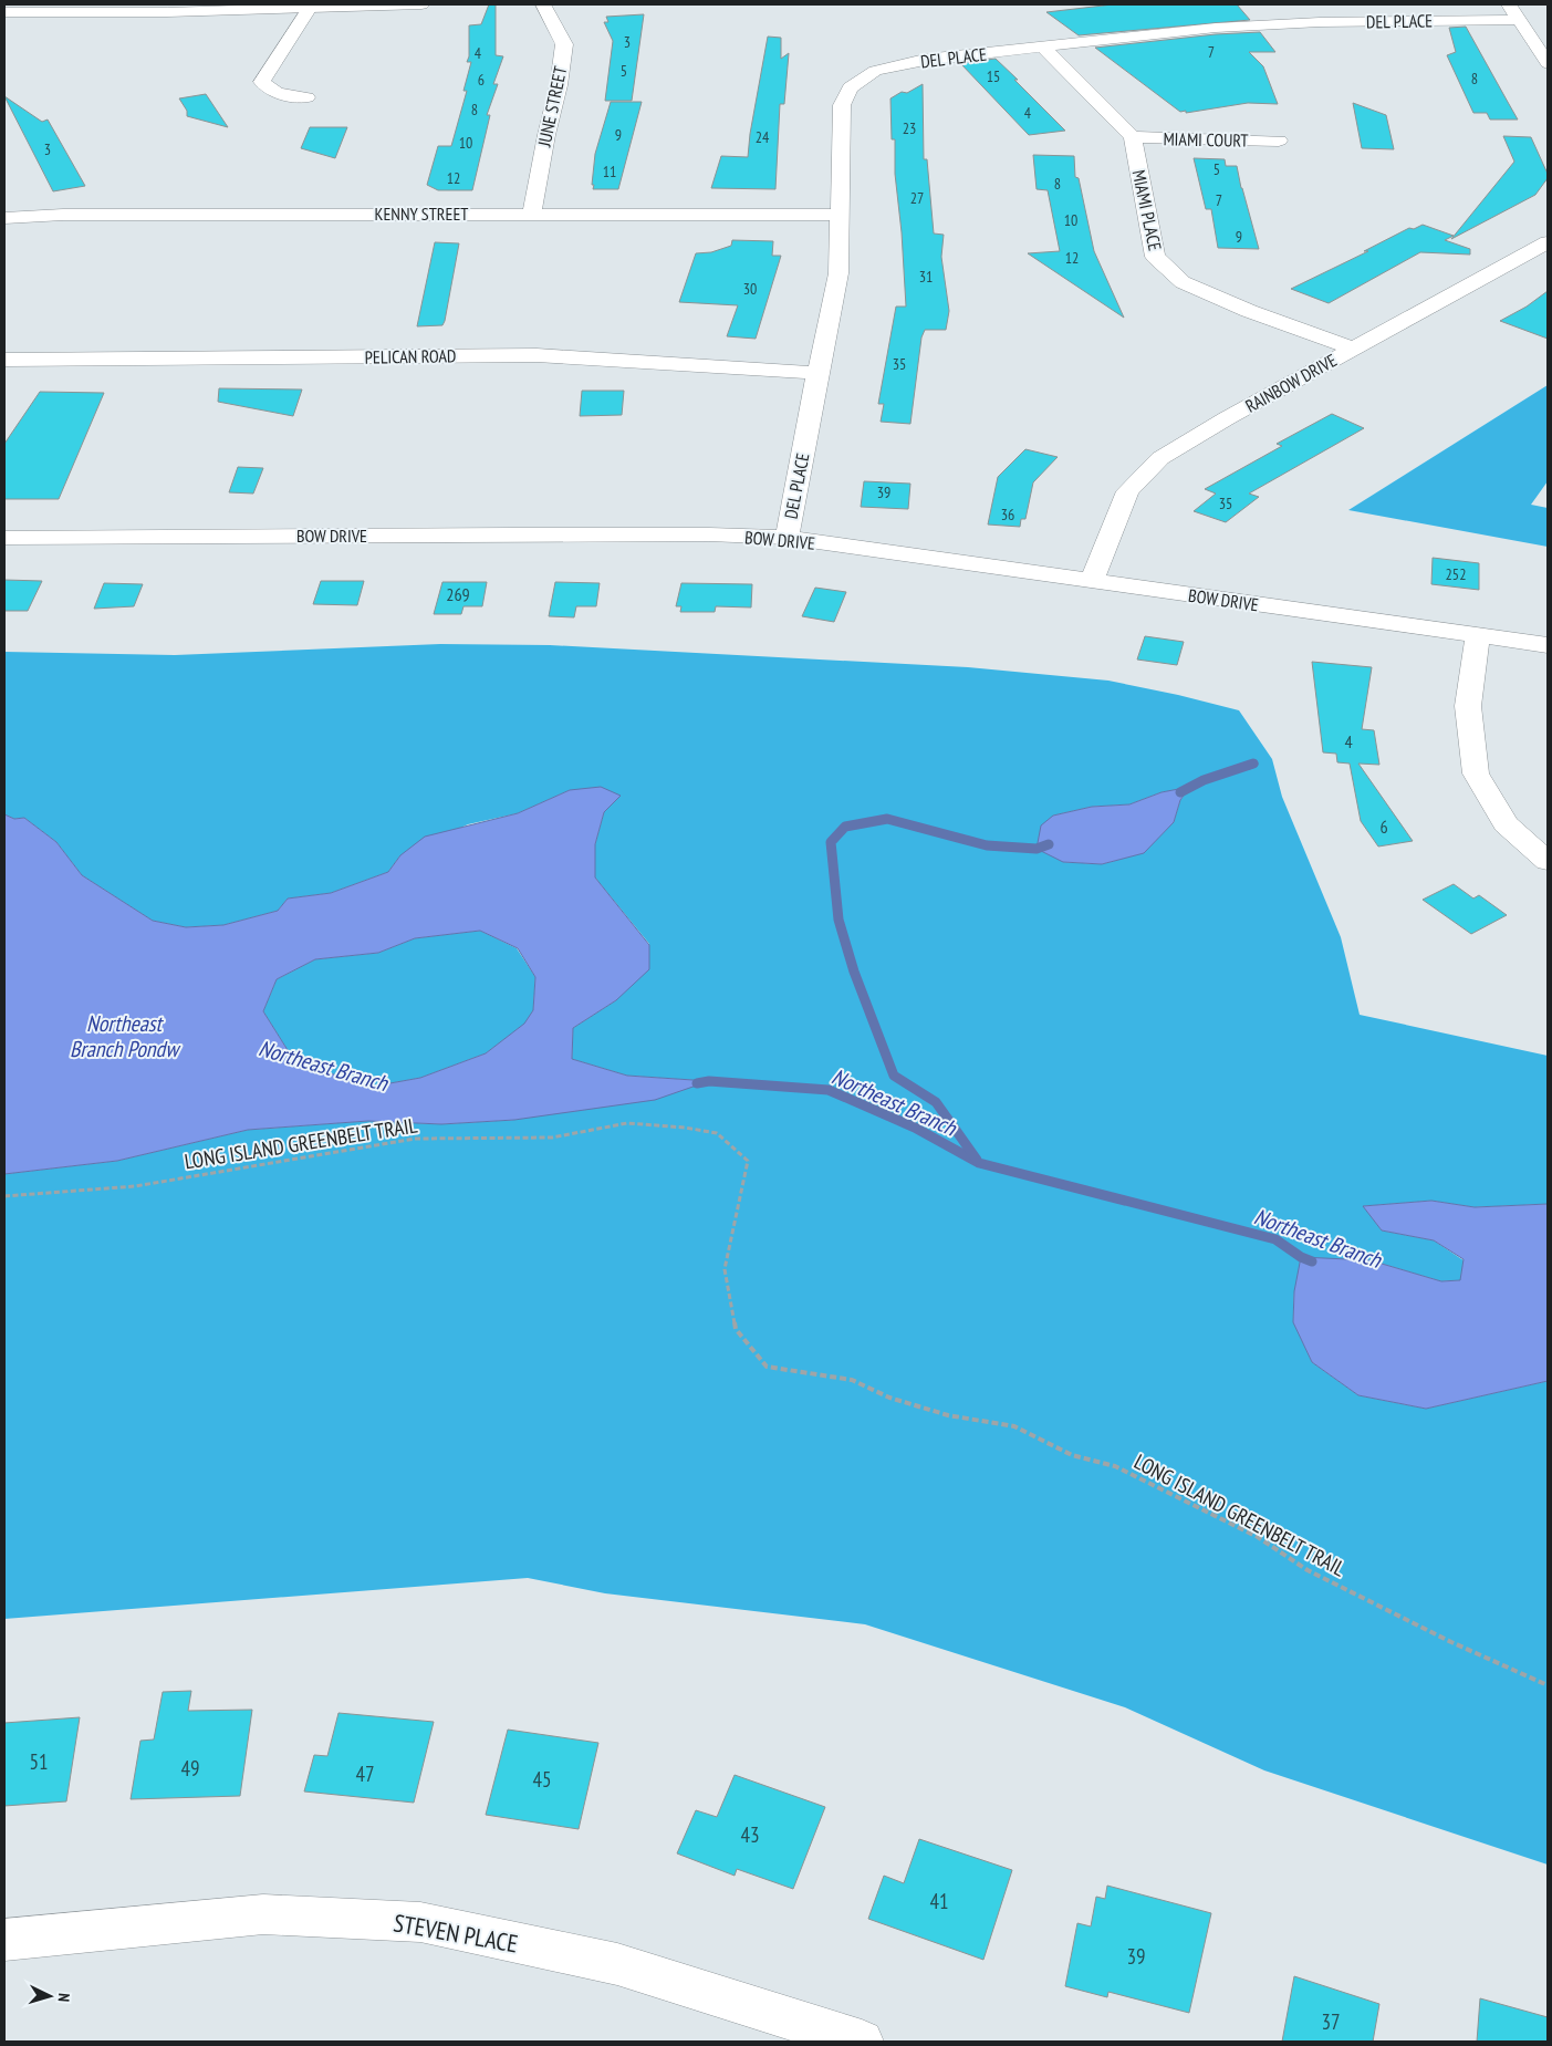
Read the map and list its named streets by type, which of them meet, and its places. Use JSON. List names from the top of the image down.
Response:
{
  "streets": {
    "street": [
      "DEL PLACE",
      "JUNE STREET",
      "MIAMI COURT",
      "MIAMI PLACE",
      "KENNY STREET",
      "PELICAN ROAD",
      "RAINBOW DRIVE",
      "BOW DRIVE",
      "STEVEN PLACE"
    ],
    "path": ["LONG ISLAND GREENBELT TRAIL"]
  },
  "crossings": [
    ["DEL PLACE", "KENNY STREET"],
    ["DEL PLACE", "PELICAN ROAD"],
    ["DEL PLACE", "BOW DRIVE"],
    ["JUNE STREET", "KENNY STREET"],
    ["MIAMI COURT", "MIAMI PLACE"],
    ["MIAMI PLACE", "RAINBOW DRIVE"],
    ["RAINBOW DRIVE", "BOW DRIVE"]
  ],
  "water": ["Northeast Branch Pondw", "Northeast Branch"],
  "house_numbers": [
    "3",
    "7",
    "4",
    "5",
    "15",
    "8",
    "6",
    "8",
    "4",
    "23",
    "9",
    "24",
    "10",
    "3",
    "5",
    "11",
    "12",
    "8",
    "27",
    "7",
    "10",
    "9",
    "12",
    "31",
    "30",
    "35",
    "39",
    "35",
    "36",
    "252",
    "269",
    "4",
    "6",
    "51",
    "49",
    "47",
    "45",
    "43",
    "41",
    "39",
    "37"
  ],
  "north": "right"
}
